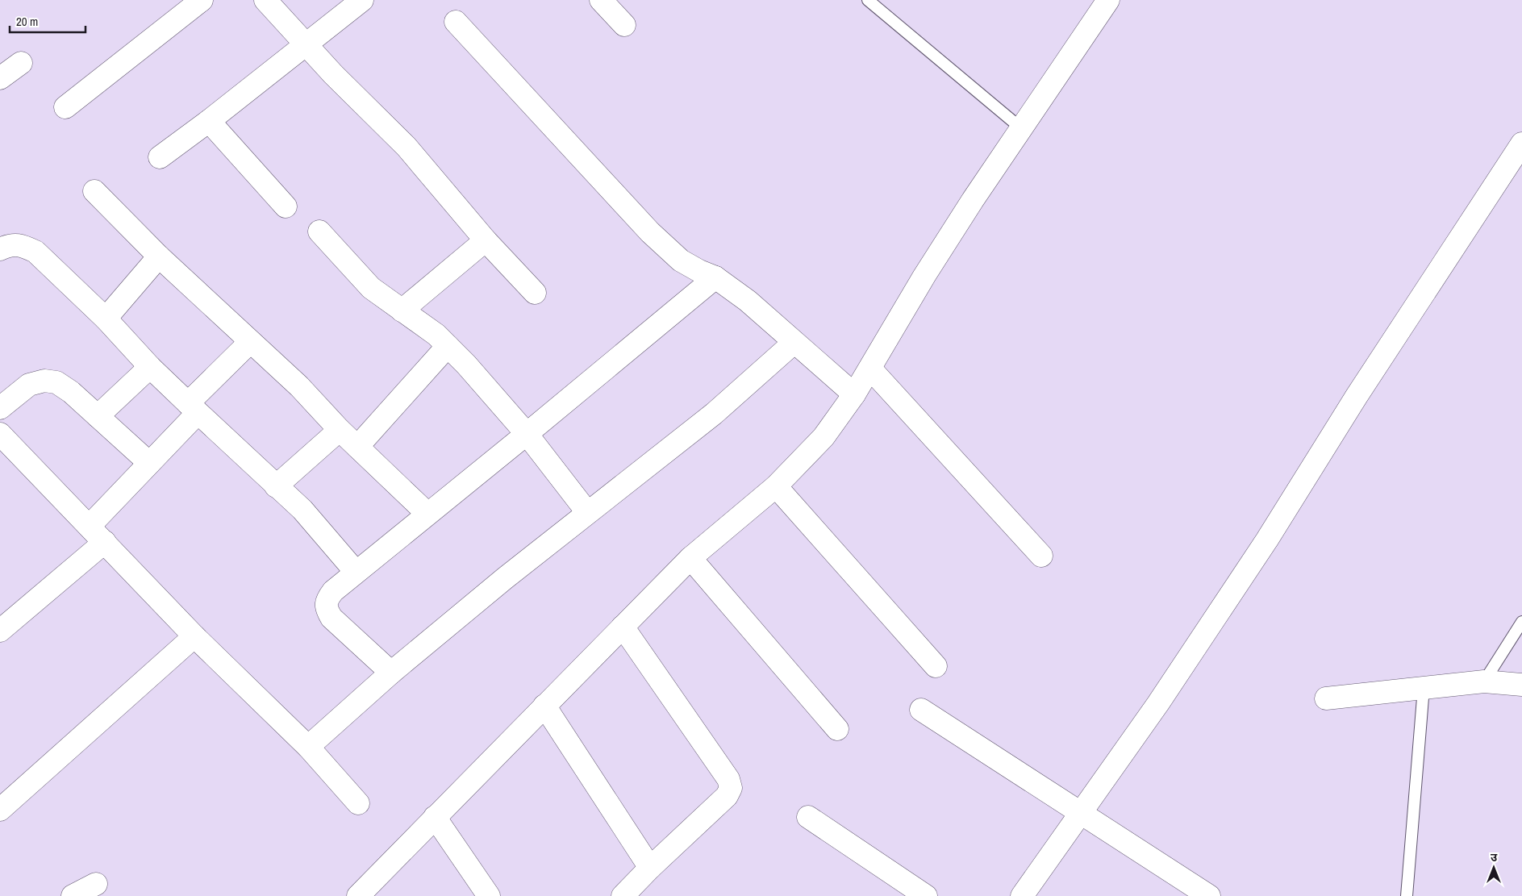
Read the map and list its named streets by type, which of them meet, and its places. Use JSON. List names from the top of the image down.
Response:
{
  "scale_bar": "20 m",
  "north": "top"
}
